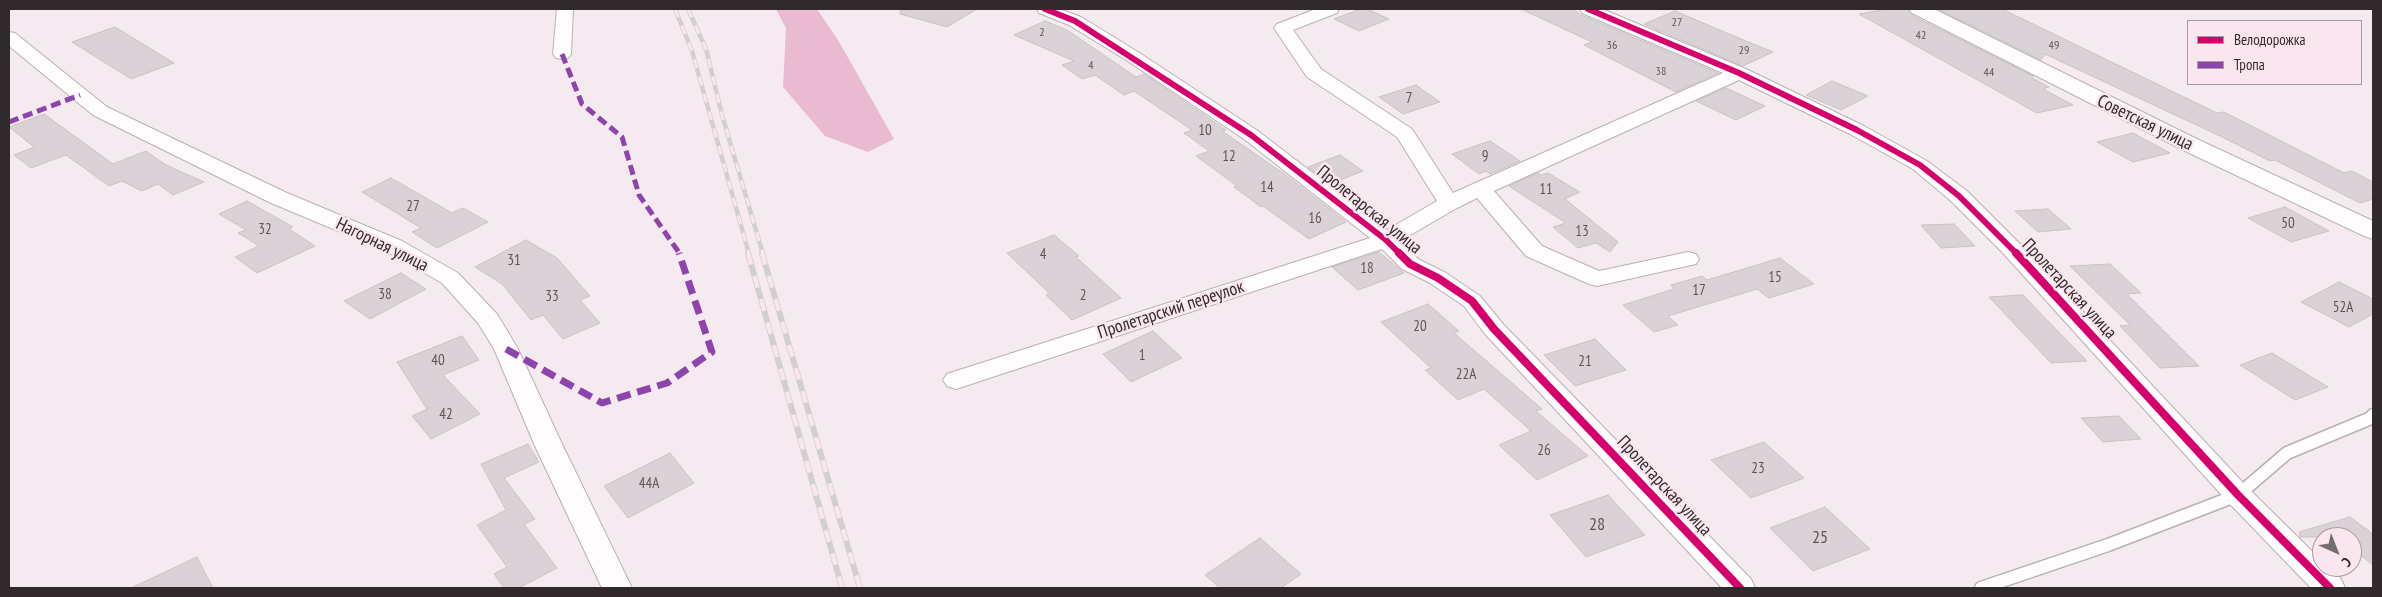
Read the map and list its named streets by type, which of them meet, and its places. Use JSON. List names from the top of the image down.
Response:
{
  "streets": {
    "main road": ["Советская улица"],
    "street": ["Пролетарская улица", "Нагорная улица", "Пролетарский переулок"]
  },
  "crossings": [
    ["Пролетарская улица", "Пролетарский переулок"]
  ],
  "house_numbers": [
    "27",
    "2",
    "42",
    "36",
    "49",
    "29",
    "4",
    "38",
    "44",
    "7",
    "10",
    "12",
    "9",
    "14",
    "11",
    "27",
    "16",
    "50",
    "32",
    "13",
    "4",
    "31",
    "18",
    "15",
    "17",
    "38",
    "2",
    "33",
    "52А",
    "20",
    "1",
    "40",
    "21",
    "22А",
    "42",
    "26",
    "23",
    "44А",
    "28",
    "25"
  ],
  "legend": ["Велодорожка", "Тропа"],
  "north": "bottom right"
}
